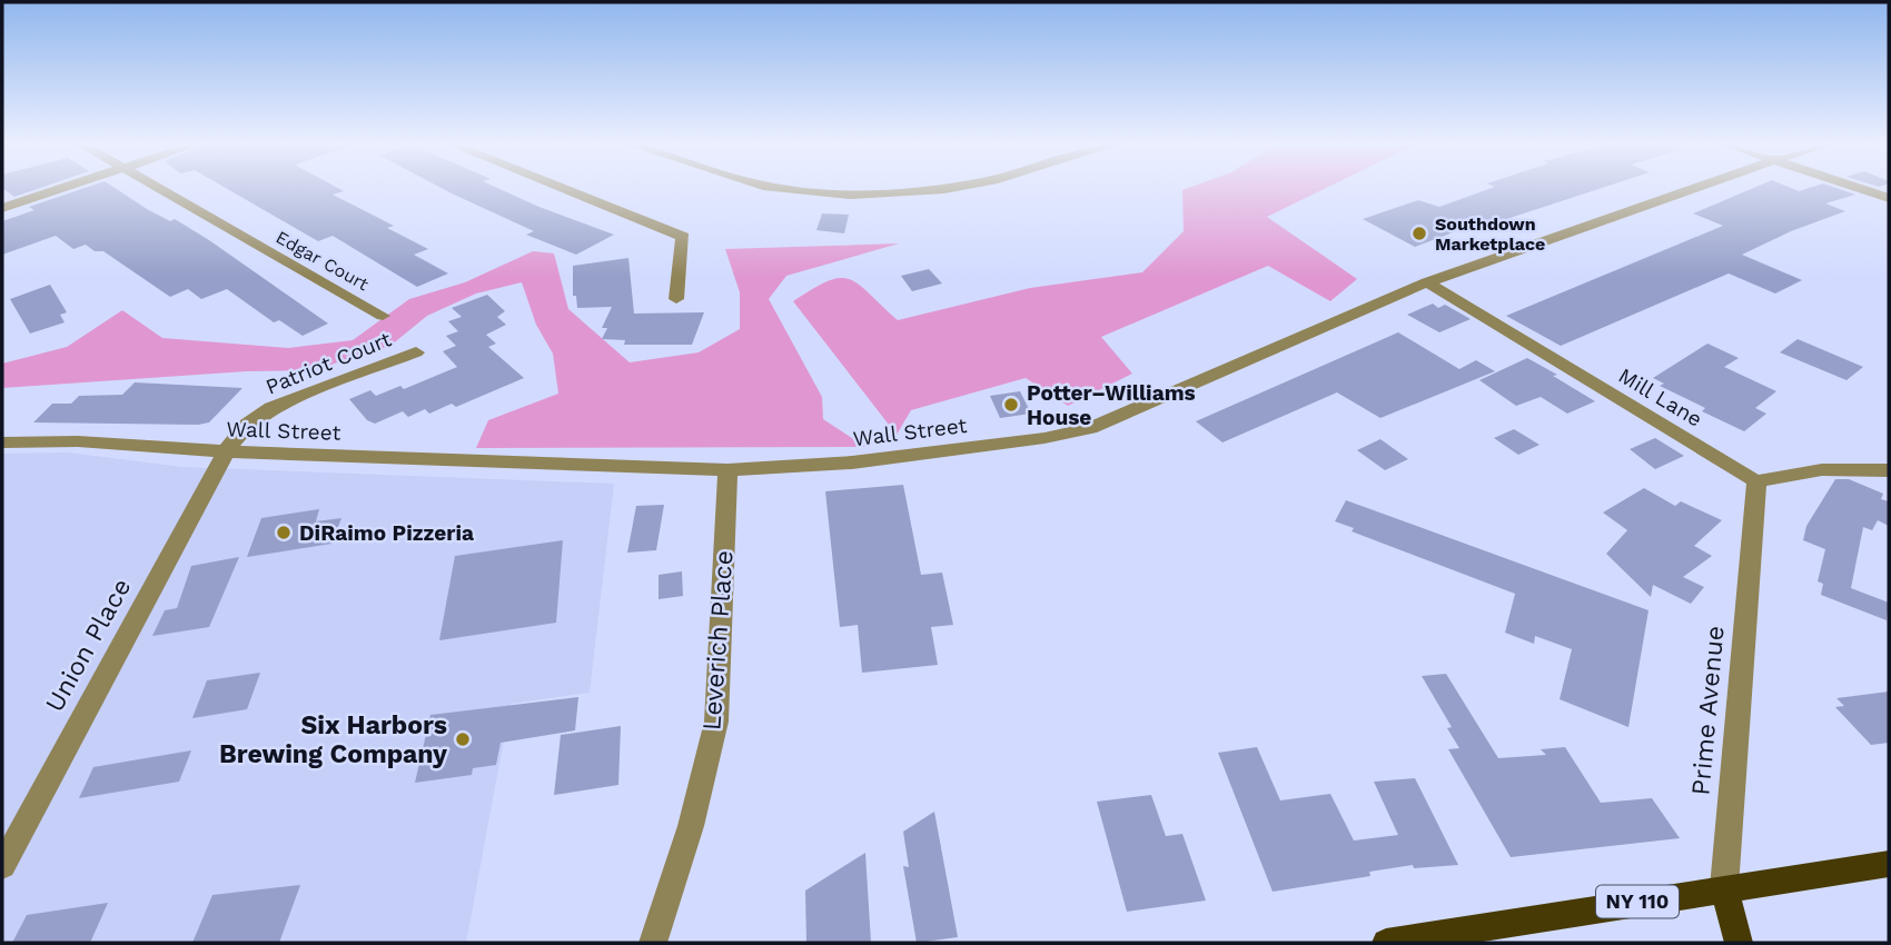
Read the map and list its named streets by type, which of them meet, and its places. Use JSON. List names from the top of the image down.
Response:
{
  "streets": {
    "main road": ["Prime Avenue", "NY 110"],
    "street": [
      "Edgar Court",
      "Patriot Court",
      "Mill Lane",
      "Wall Street",
      "Leverich Place",
      "Union Place"
    ]
  },
  "crossings": [
    ["Patriot Court", "Wall Street"],
    ["Patriot Court", "Union Place"],
    ["Mill Lane", "Wall Street"],
    ["Mill Lane", "Prime Avenue"],
    ["Wall Street", "Leverich Place"],
    ["Wall Street", "Union Place"],
    ["Prime Avenue", "NY 110"]
  ],
  "places": [
    "Southdown Marketplace",
    "Potter–Williams House",
    "DiRaimo Pizzeria",
    "Six Harbors Brewing Company"
  ]
}
